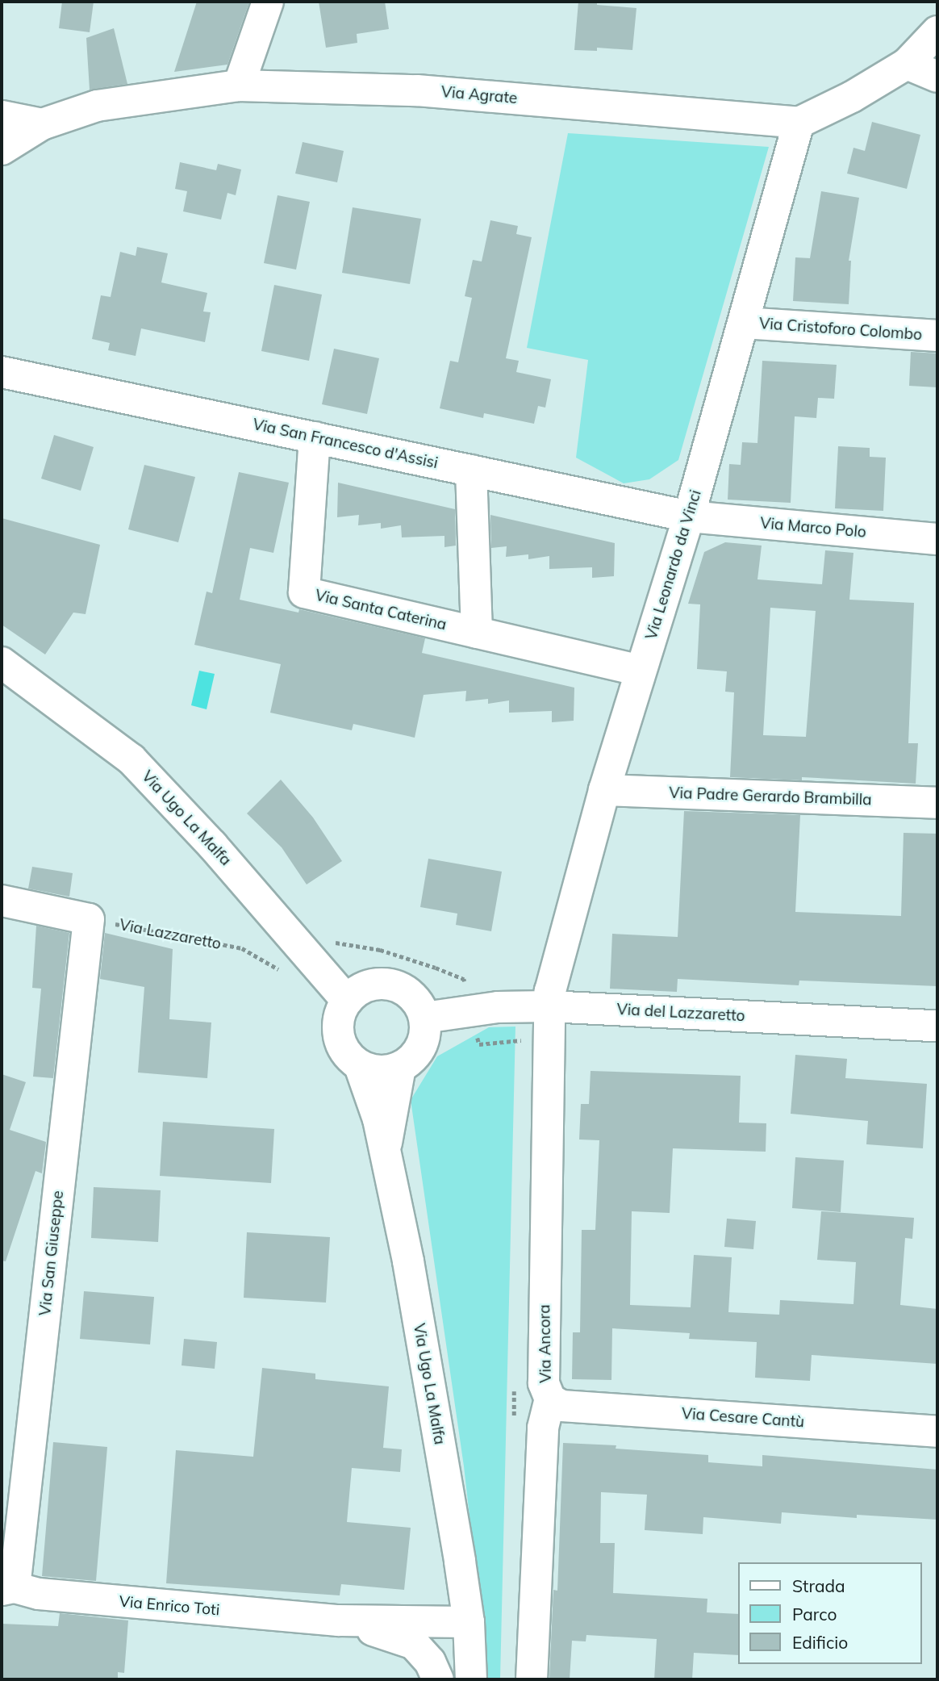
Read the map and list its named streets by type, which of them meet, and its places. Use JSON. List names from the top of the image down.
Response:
{
  "streets": {
    "street": [
      "Via Agrate",
      "Via Cristoforo Colombo",
      "Via San Francesco d'Assisi",
      "Via Marco Polo",
      "Via Leonardo da Vinci",
      "Via Santa Caterina",
      "Via Padre Gerardo Brambilla",
      "Via Ugo La Malfa",
      "Via del Lazzaretto",
      "Via San Giuseppe",
      "Via Ancora",
      "Via Cesare Cantù",
      "Via Enrico Toti"
    ],
    "path": ["Via Lazzaretto"]
  },
  "crossings": [
    ["Via Agrate", "Via Leonardo da Vinci"],
    ["Via Cristoforo Colombo", "Via Leonardo da Vinci"],
    ["Via San Francesco d'Assisi", "Via Marco Polo"],
    ["Via San Francesco d'Assisi", "Via Leonardo da Vinci"],
    ["Via San Francesco d'Assisi", "Via Santa Caterina"],
    ["Via Marco Polo", "Via Leonardo da Vinci"],
    ["Via Leonardo da Vinci", "Via Santa Caterina"],
    ["Via Leonardo da Vinci", "Via Padre Gerardo Brambilla"],
    ["Via Leonardo da Vinci", "Via del Lazzaretto"],
    ["Via Leonardo da Vinci", "Via Ancora"],
    ["Via Ugo La Malfa", "Via Lazzaretto"],
    ["Via Ugo La Malfa", "Via del Lazzaretto"],
    ["Via Ugo La Malfa", "Via Enrico Toti"],
    ["Via Lazzaretto", "Via San Giuseppe"],
    ["Via del Lazzaretto", "Via Ancora"],
    ["Via San Giuseppe", "Via Enrico Toti"],
    ["Via Ancora", "Via Cesare Cantù"]
  ],
  "legend": ["Strada", "Parco", "Edificio"]
}
